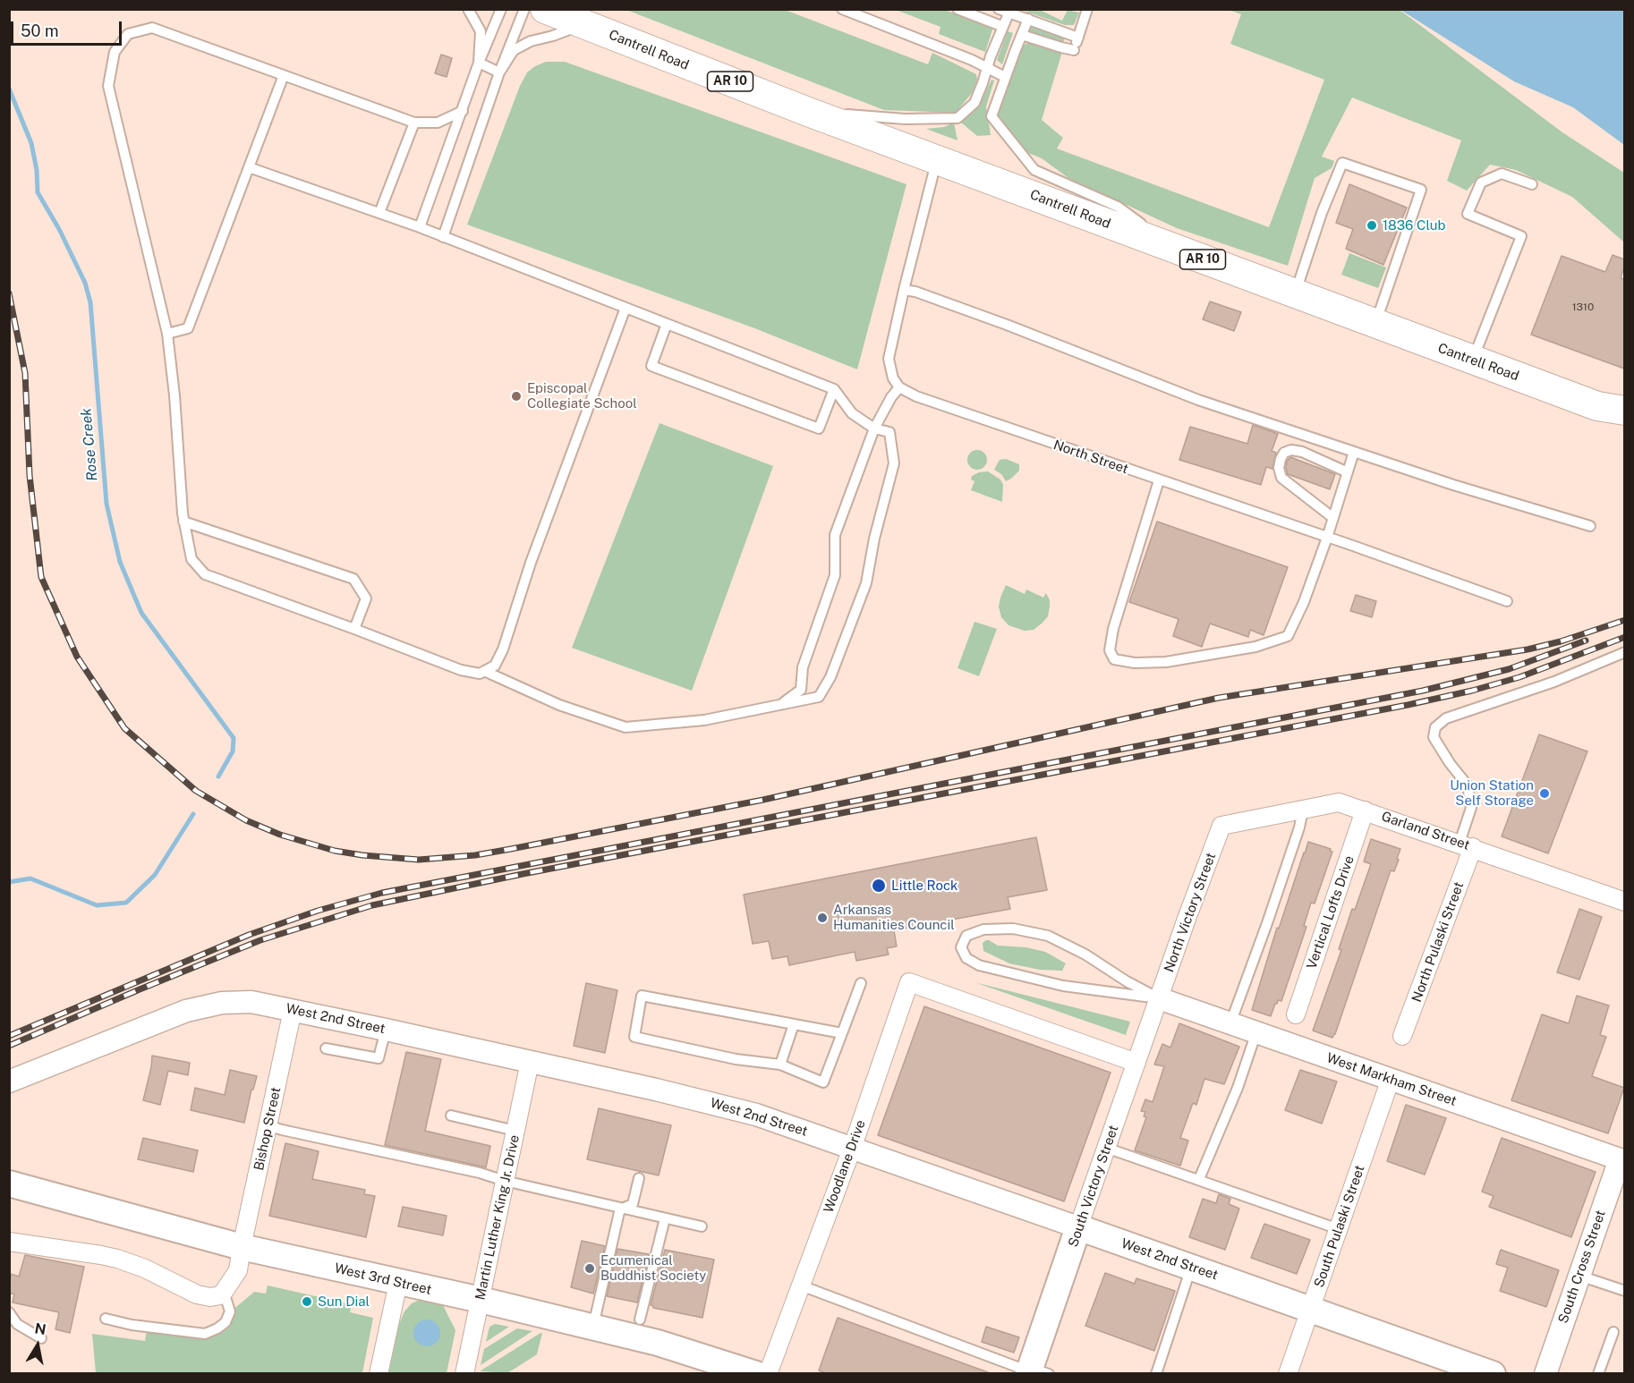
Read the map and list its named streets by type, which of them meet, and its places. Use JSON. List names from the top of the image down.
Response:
{
  "streets": {
    "main road": [
      "Cantrell Road",
      "AR 10",
      "West 2nd Street",
      "South Victory Street",
      "West 3rd Street"
    ],
    "street": [
      "Garland Street",
      "North Victory Street",
      "Vertical Lofts Drive",
      "North Pulaski Street",
      "West Markham Street",
      "Bishop Street",
      "Woodlane Drive",
      "Martin Luther King Jr. Drive",
      "South Pulaski Street",
      "South Cross Street"
    ],
    "lane": ["North Street"]
  },
  "crossings": [
    ["Cantrell Road", "AR 10"],
    ["Garland Street", "North Victory Street"],
    ["Garland Street", "Vertical Lofts Drive"],
    ["Garland Street", "North Pulaski Street"],
    ["North Victory Street", "West Markham Street"],
    ["North Victory Street", "South Victory Street"],
    ["West 2nd Street", "Bishop Street"],
    ["West 2nd Street", "Woodlane Drive"],
    ["West 2nd Street", "South Victory Street"],
    ["West 2nd Street", "Martin Luther King Jr. Drive"],
    ["West 2nd Street", "South Pulaski Street"],
    ["West Markham Street", "South Victory Street"],
    ["West Markham Street", "South Pulaski Street"],
    ["West Markham Street", "South Cross Street"],
    ["Bishop Street", "West 3rd Street"],
    ["Woodlane Drive", "South Victory Street"],
    ["Martin Luther King Jr. Drive", "West 3rd Street"]
  ],
  "water": ["Rose Creek"],
  "places": [
    "1836 Club",
    "Episcopal Collegiate School",
    "Union Station Self Storage",
    "Little Rock",
    "Arkansas Humanities Council",
    "Ecumenical Buddhist Society",
    "Sun Dial"
  ],
  "house_numbers": ["1310"],
  "scale_bar": "50 m",
  "north": "top"
}
